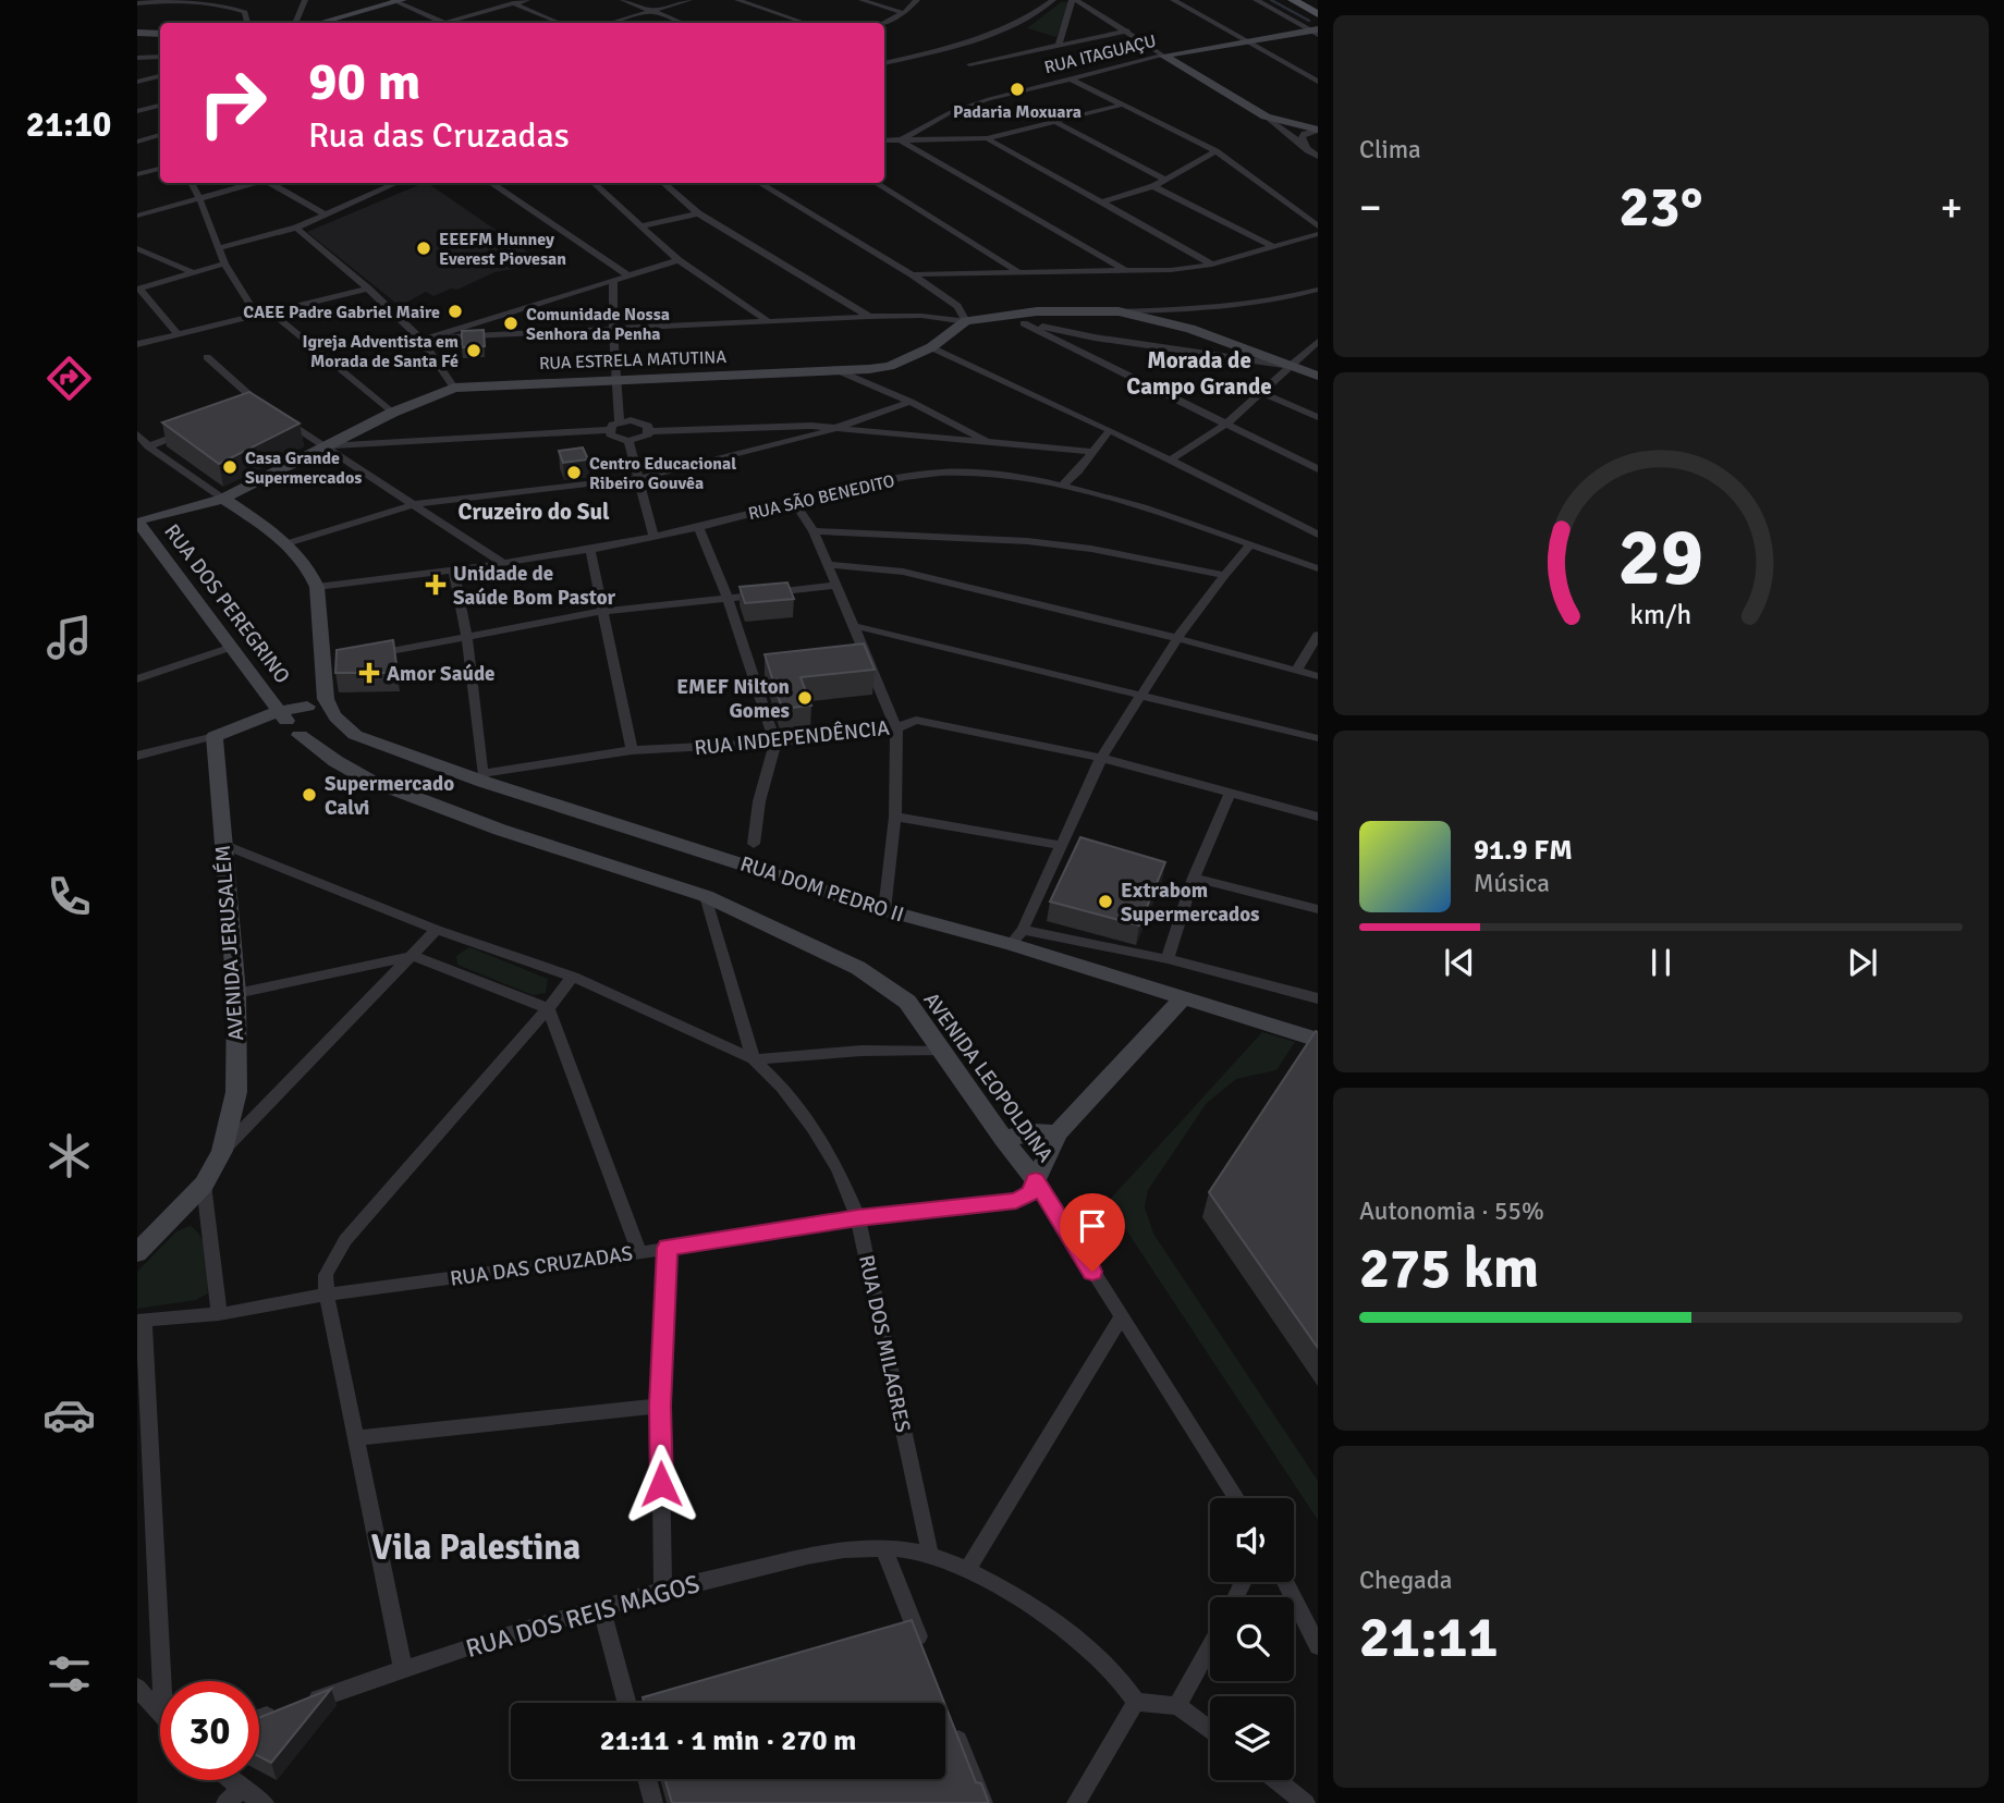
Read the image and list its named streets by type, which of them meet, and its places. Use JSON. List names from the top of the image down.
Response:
{
  "streets": {
    "street": [
      "RUA ITAGUAÇU",
      "RUA ESTRELA MATUTINA",
      "RUA SÃO BENEDITO",
      "RUA DOS PEREGRINO",
      "RUA INDEPENDÊNCIA",
      "RUA DOM PEDRO II",
      "AVENIDA JERUSALÉM",
      "AVENIDA LEOPOLDINA",
      "RUA DAS CRUZADAS",
      "RUA DOS MILAGRES",
      "RUA DOS REIS MAGOS"
    ]
  },
  "crossings": [
    ["RUA ESTRELA MATUTINA", "RUA DOS PEREGRINO"],
    ["RUA DOS PEREGRINO", "AVENIDA JERUSALÉM"],
    ["RUA DOS PEREGRINO", "AVENIDA LEOPOLDINA"],
    ["RUA INDEPENDÊNCIA", "RUA DOM PEDRO II"],
    ["AVENIDA LEOPOLDINA", "RUA DAS CRUZADAS"],
    ["AVENIDA LEOPOLDINA", "RUA DOS MILAGRES"],
    ["RUA DAS CRUZADAS", "RUA DOS MILAGRES"],
    ["RUA DOS MILAGRES", "RUA DOS REIS MAGOS"]
  ],
  "districts": ["Morada de Campo Grande", "Cruzeiro do Sul", "Vila Palestina"],
  "places": {
    "other": [
      "Padaria Moxuara",
      "EEEFM Hunney Everest Piovesan",
      "CAEE Padre Gabriel Maire",
      "Comunidade Nossa Senhora da Penha",
      "Igreja Adventista em Morada de Santa Fé",
      "Casa Grande Supermercados",
      "Centro Educacional Ribeiro Gouvêa",
      "EMEF Nilton Gomes",
      "Supermercado Calvi",
      "Extrabom Supermercados"
    ],
    "health": ["Unidade de Saúde Bom Pastor", "Amor Saúde"]
  },
  "page": {
    "tabs": "21:10",
    "tile": [
      "Clima",
      ["Autonomia · 55%", "275 km"],
      ["Chegada", "21:11"]
    ],
    "turn": ["90 m", "Rua das Cruzadas"],
    "heat": ["−", "23°", "+"],
    "song": ["91.9 FM", "Música"],
    "limit": "30",
    "trip": "21:11 · 1 min · 270 m",
    "gauge": ["29", "km/h"]
  }
}
